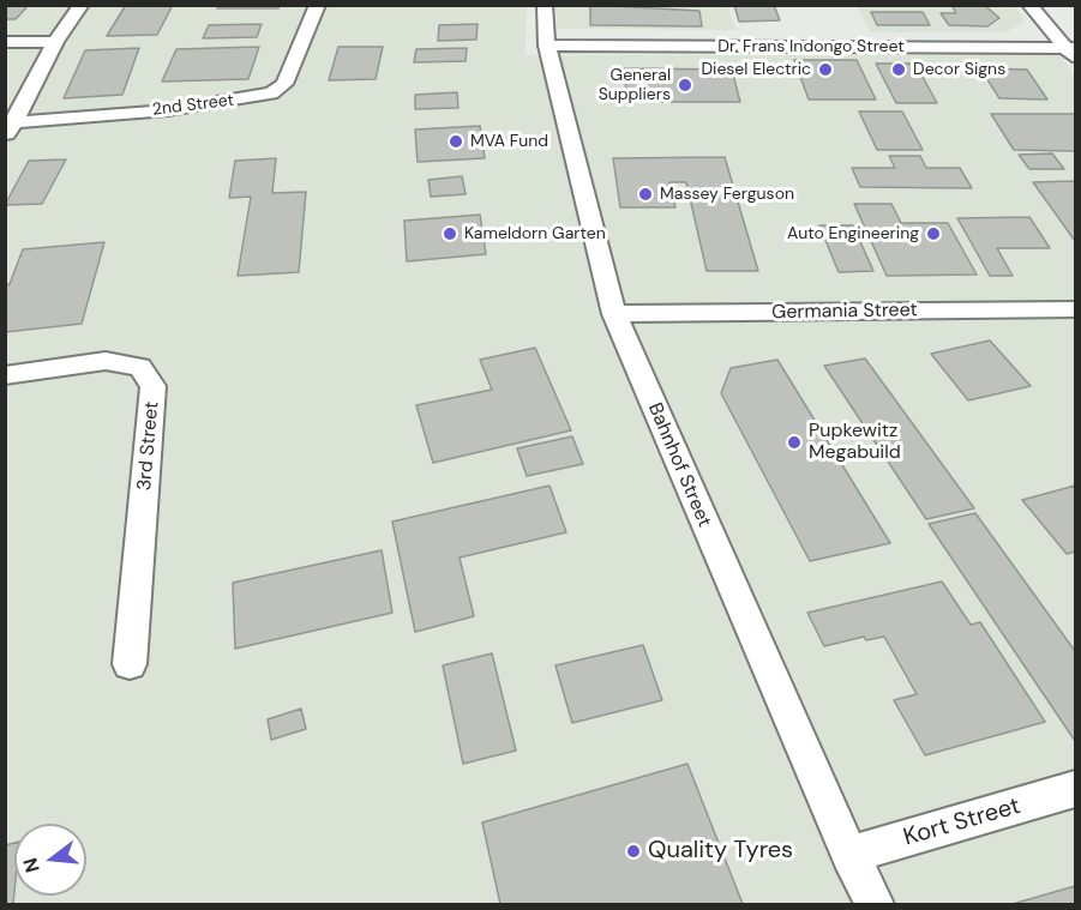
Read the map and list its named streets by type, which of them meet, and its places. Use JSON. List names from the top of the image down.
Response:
{
  "streets": {
    "street": [
      "Dr. Frans Indongo Street",
      "2nd Street",
      "Germania Street",
      "3rd Street",
      "Bahnhof Street",
      "Kort Street"
    ]
  },
  "crossings": [
    ["Dr. Frans Indongo Street", "Bahnhof Street"],
    ["Germania Street", "Bahnhof Street"],
    ["Bahnhof Street", "Kort Street"]
  ],
  "places": [
    "Diesel Electric",
    "Decor Signs",
    "General Suppliers",
    "MVA Fund",
    "Massey Ferguson",
    "Kameldorn Garten",
    "Auto Engineering",
    "Pupkewitz Megabuild",
    "Quality Tyres"
  ],
  "north": "left"
}
